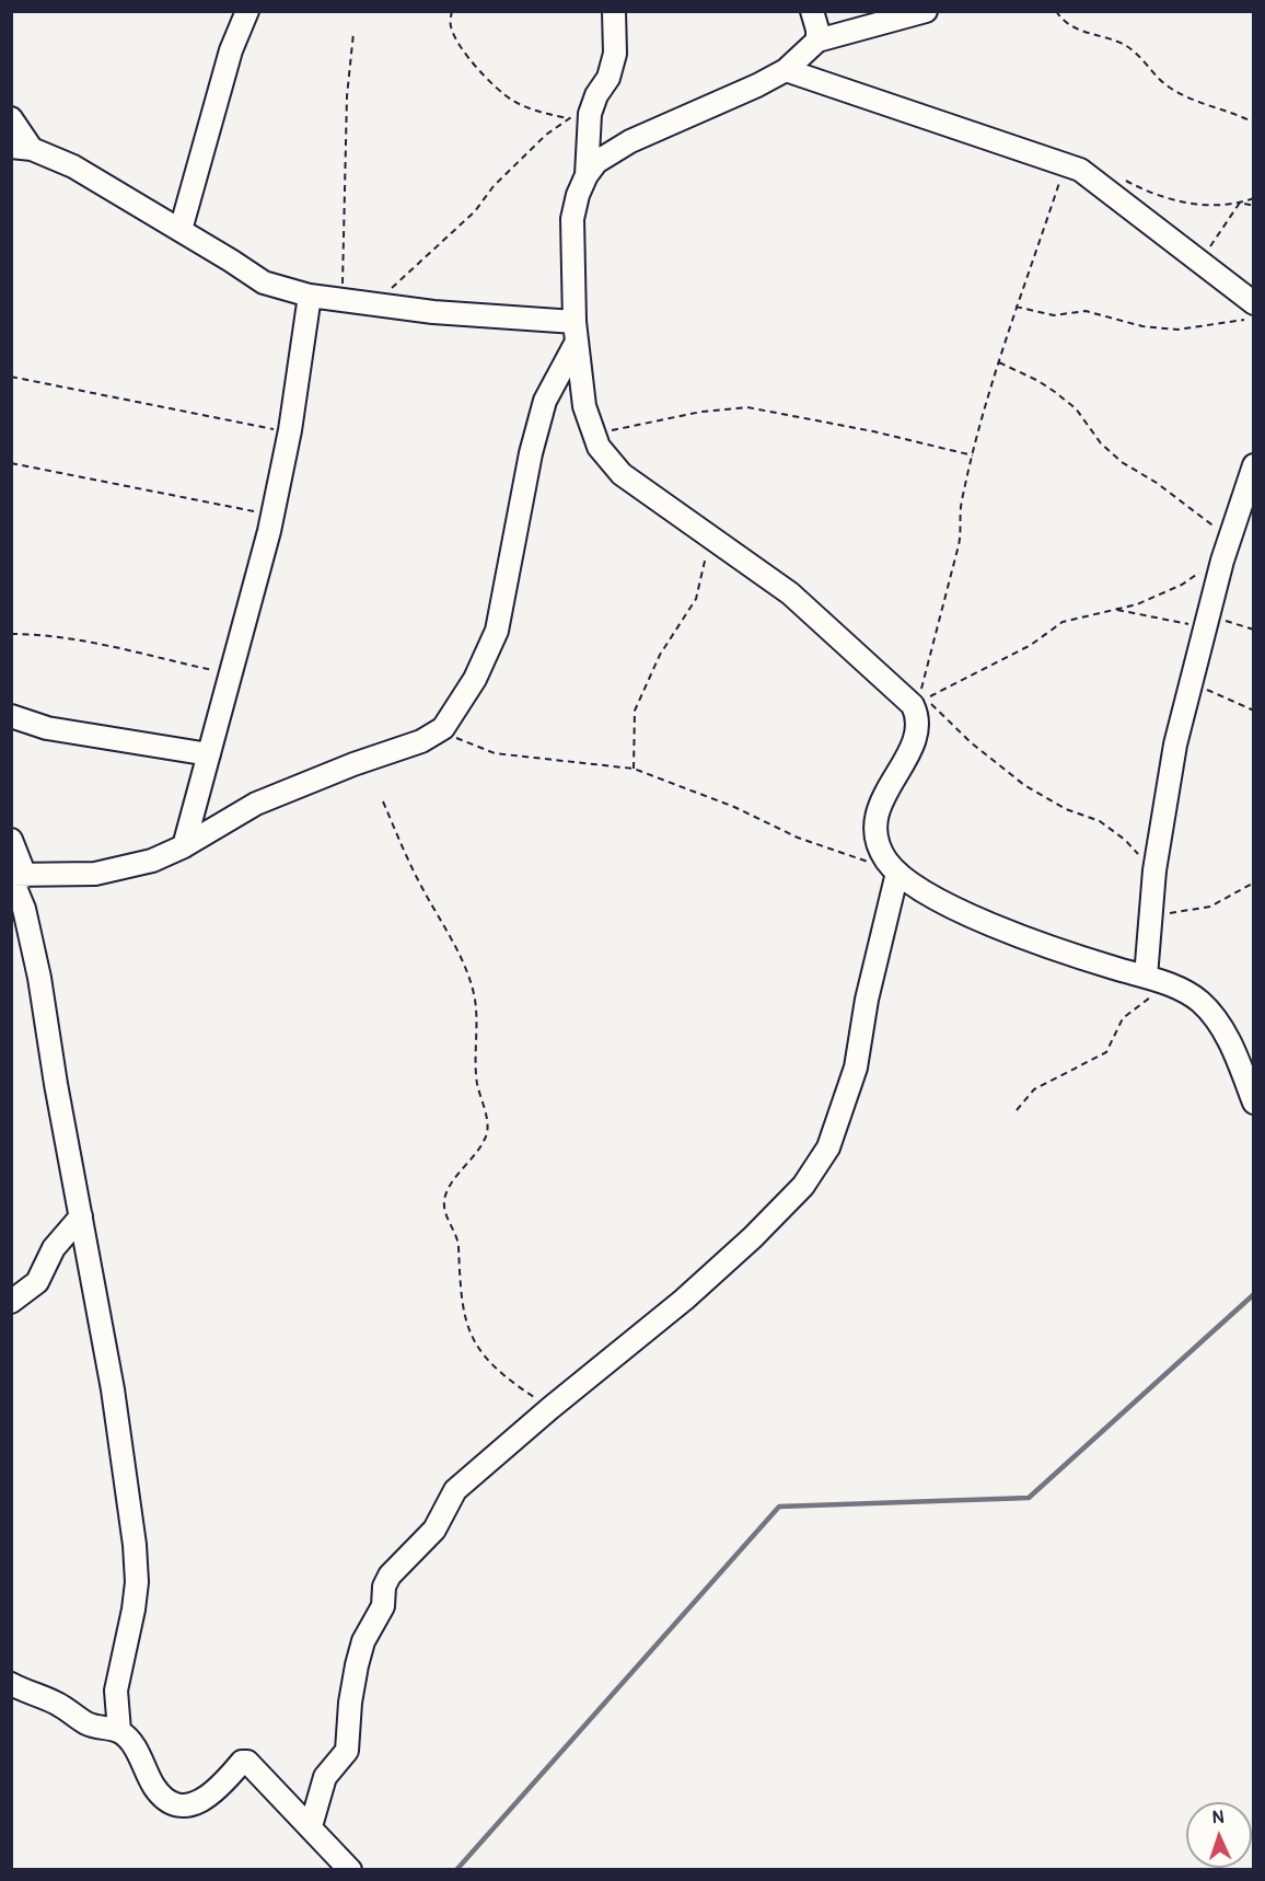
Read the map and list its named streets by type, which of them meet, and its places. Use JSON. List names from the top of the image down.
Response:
{
  "north": "top"
}
